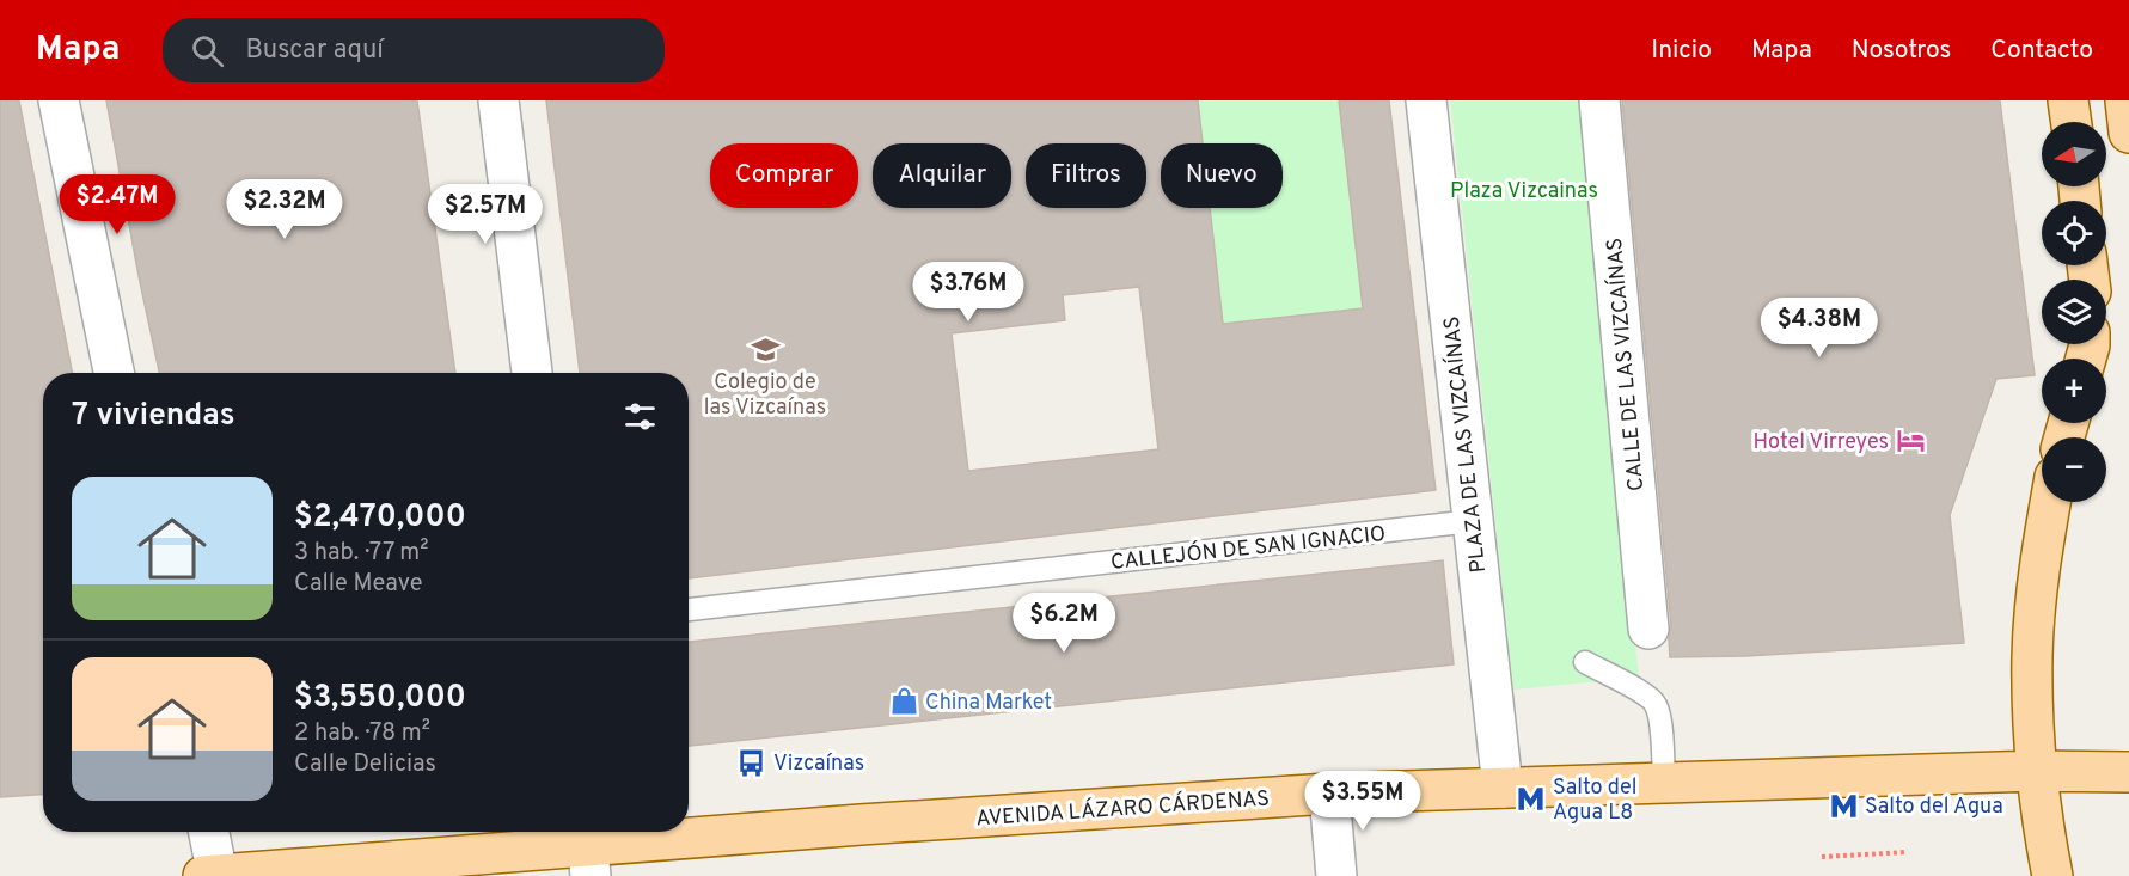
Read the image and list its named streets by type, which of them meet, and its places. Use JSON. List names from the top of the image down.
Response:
{
  "streets": {
    "main road": ["AVENIDA LÁZARO CÁRDENAS"],
    "street": ["CALLE DE LAS VIZCAÍNAS", "PLAZA DE LAS VIZCAÍNAS"],
    "lane": ["CALLEJÓN DE SAN IGNACIO"]
  },
  "crossings": [
    ["PLAZA DE LAS VIZCAÍNAS", "CALLEJÓN DE SAN IGNACIO"],
    ["PLAZA DE LAS VIZCAÍNAS", "AVENIDA LÁZARO CÁRDENAS"]
  ],
  "parks": ["Plaza Vizcainas"],
  "places": {
    "school or university": ["Colegio de las Vizcaínas"],
    "hotel": ["Hotel Virreyes"],
    "shop": ["China Market"],
    "bus stop": ["Vizcaínas"],
    "metro station": ["Salto del Agua L8", "Salto del Agua"]
  },
  "north": "left",
  "page": {
    "header": "Mapa",
    "search": "Buscar aquí",
    "nav": [
      "Inicio",
      "Mapa",
      "Nosotros",
      "Contacto"
    ],
    "map_buttons": ["+", "−"],
    "chip": [
      "Comprar",
      "Alquilar",
      "Filtros",
      "Nuevo"
    ],
    "price": [
      "$2.47M",
      "$2.32M",
      "$2.57M",
      "$3.76M",
      "$4.38M",
      "$6.2M",
      "$3.55M"
    ],
    "heading": "7 viviendas",
    "list": [
      {
        "name": "$2,470,000",
        "note": "3 hab. · 77 m² · Calle Meave"
      },
      {
        "name": "$3,550,000",
        "note": "2 hab. · 78 m² · Calle Delicias"
      }
    ]
  }
}
